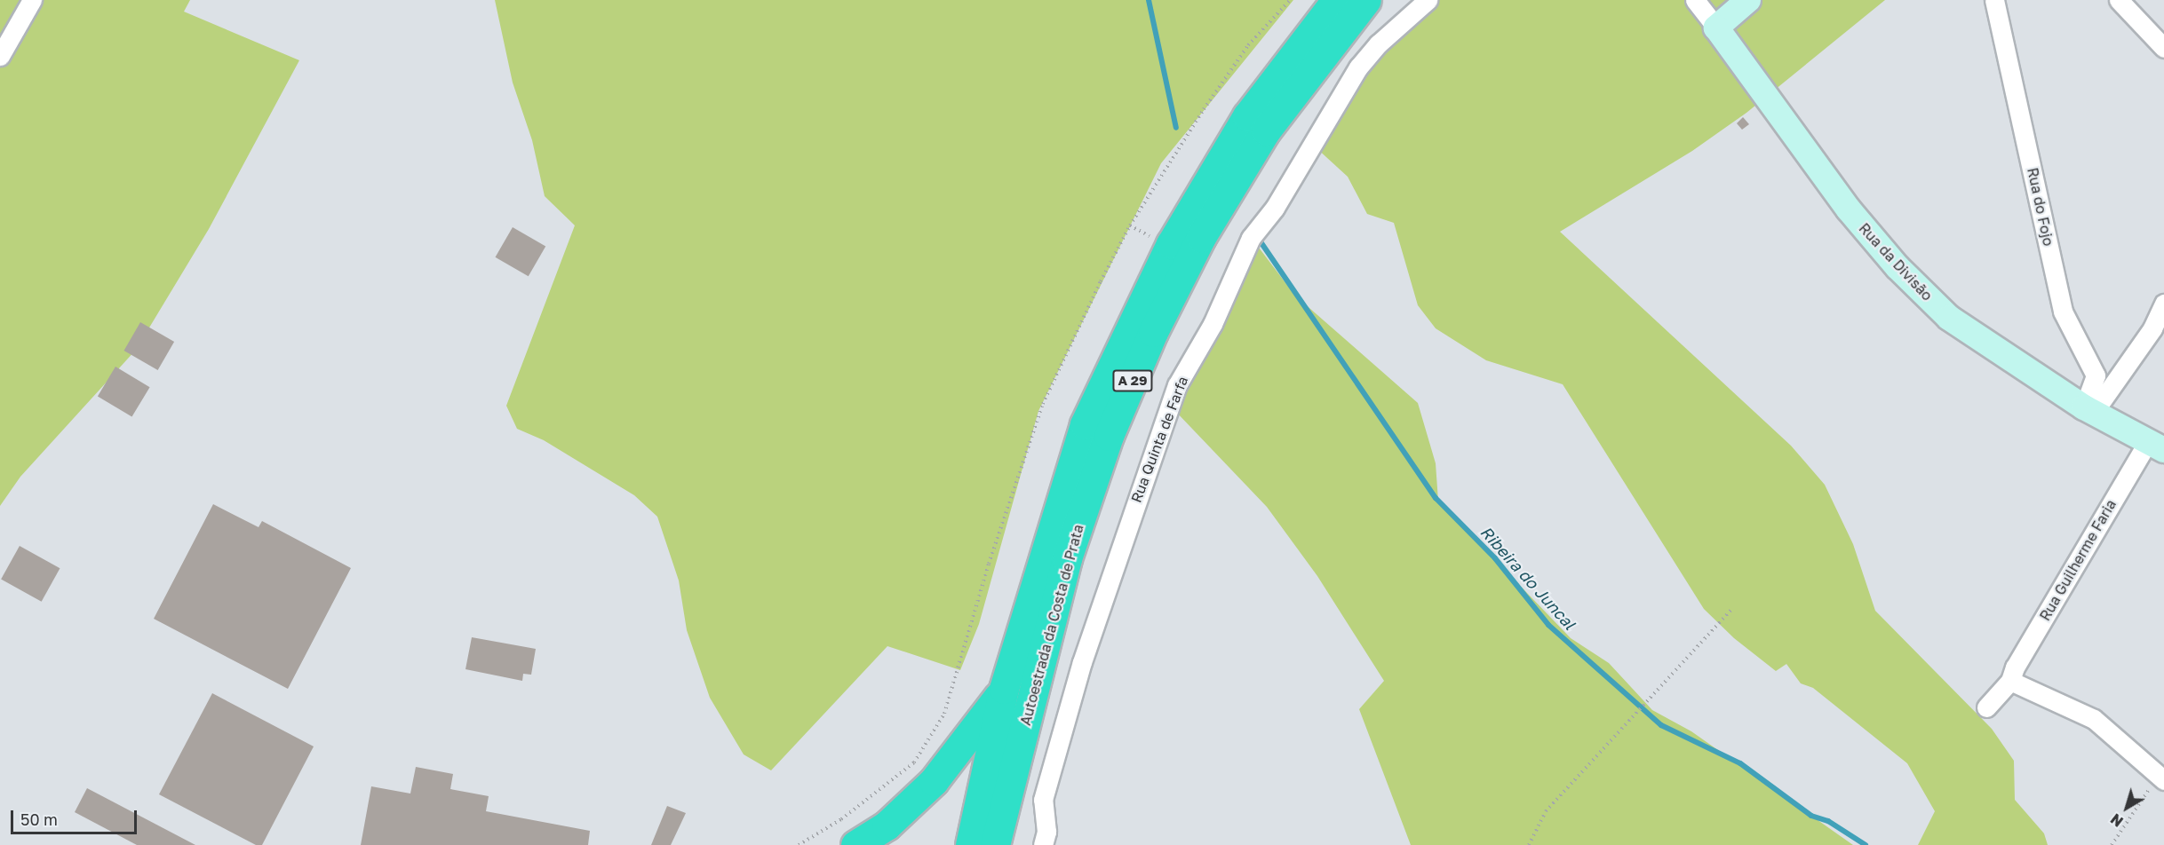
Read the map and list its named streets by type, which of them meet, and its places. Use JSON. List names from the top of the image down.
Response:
{
  "streets": {
    "highway": ["A 29", "Autoestrada da Costa de Prata"],
    "street": [
      "Rua do Fojo",
      "Rua da Divisão",
      "Rua Quinta de Farfa",
      "Rua Guilherme Faria"
    ]
  },
  "crossings": [
    ["Rua do Fojo", "Rua da Divisão"],
    ["Rua da Divisão", "Rua Guilherme Faria"]
  ],
  "water": ["Ribeira do Juncal"],
  "scale_bar": "50 m",
  "north": "bottom left"
}
